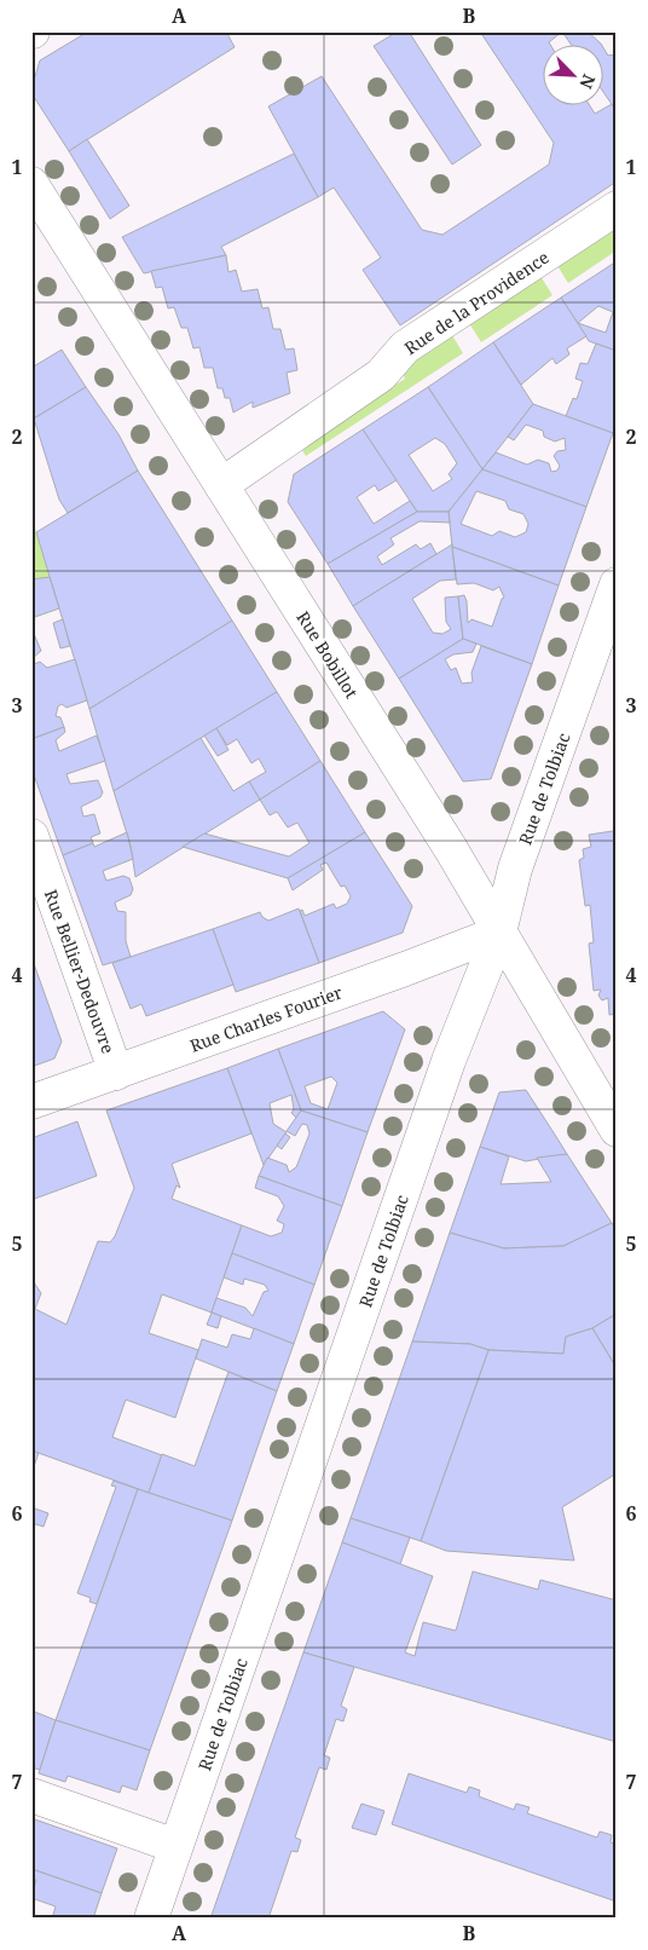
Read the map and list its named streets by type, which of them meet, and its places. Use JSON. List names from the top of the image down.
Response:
{
  "streets": {
    "street": [
      "Rue de la Providence",
      "Rue Bobillot",
      "Rue de Tolbiac",
      "Rue Bellier-Dedouvre",
      "Rue Charles Fourier"
    ]
  },
  "crossings": [
    ["Rue de la Providence", "Rue Bobillot"],
    ["Rue Bobillot", "Rue de Tolbiac"],
    ["Rue Bobillot", "Rue Charles Fourier"],
    ["Rue de Tolbiac", "Rue Charles Fourier"],
    ["Rue Bellier-Dedouvre", "Rue Charles Fourier"]
  ],
  "north": "bottom right",
  "grid": {
    "columns": ["A", "B"],
    "rows": [
      "1",
      "2",
      "3",
      "4",
      "5",
      "6",
      "7"
    ]
  }
}
